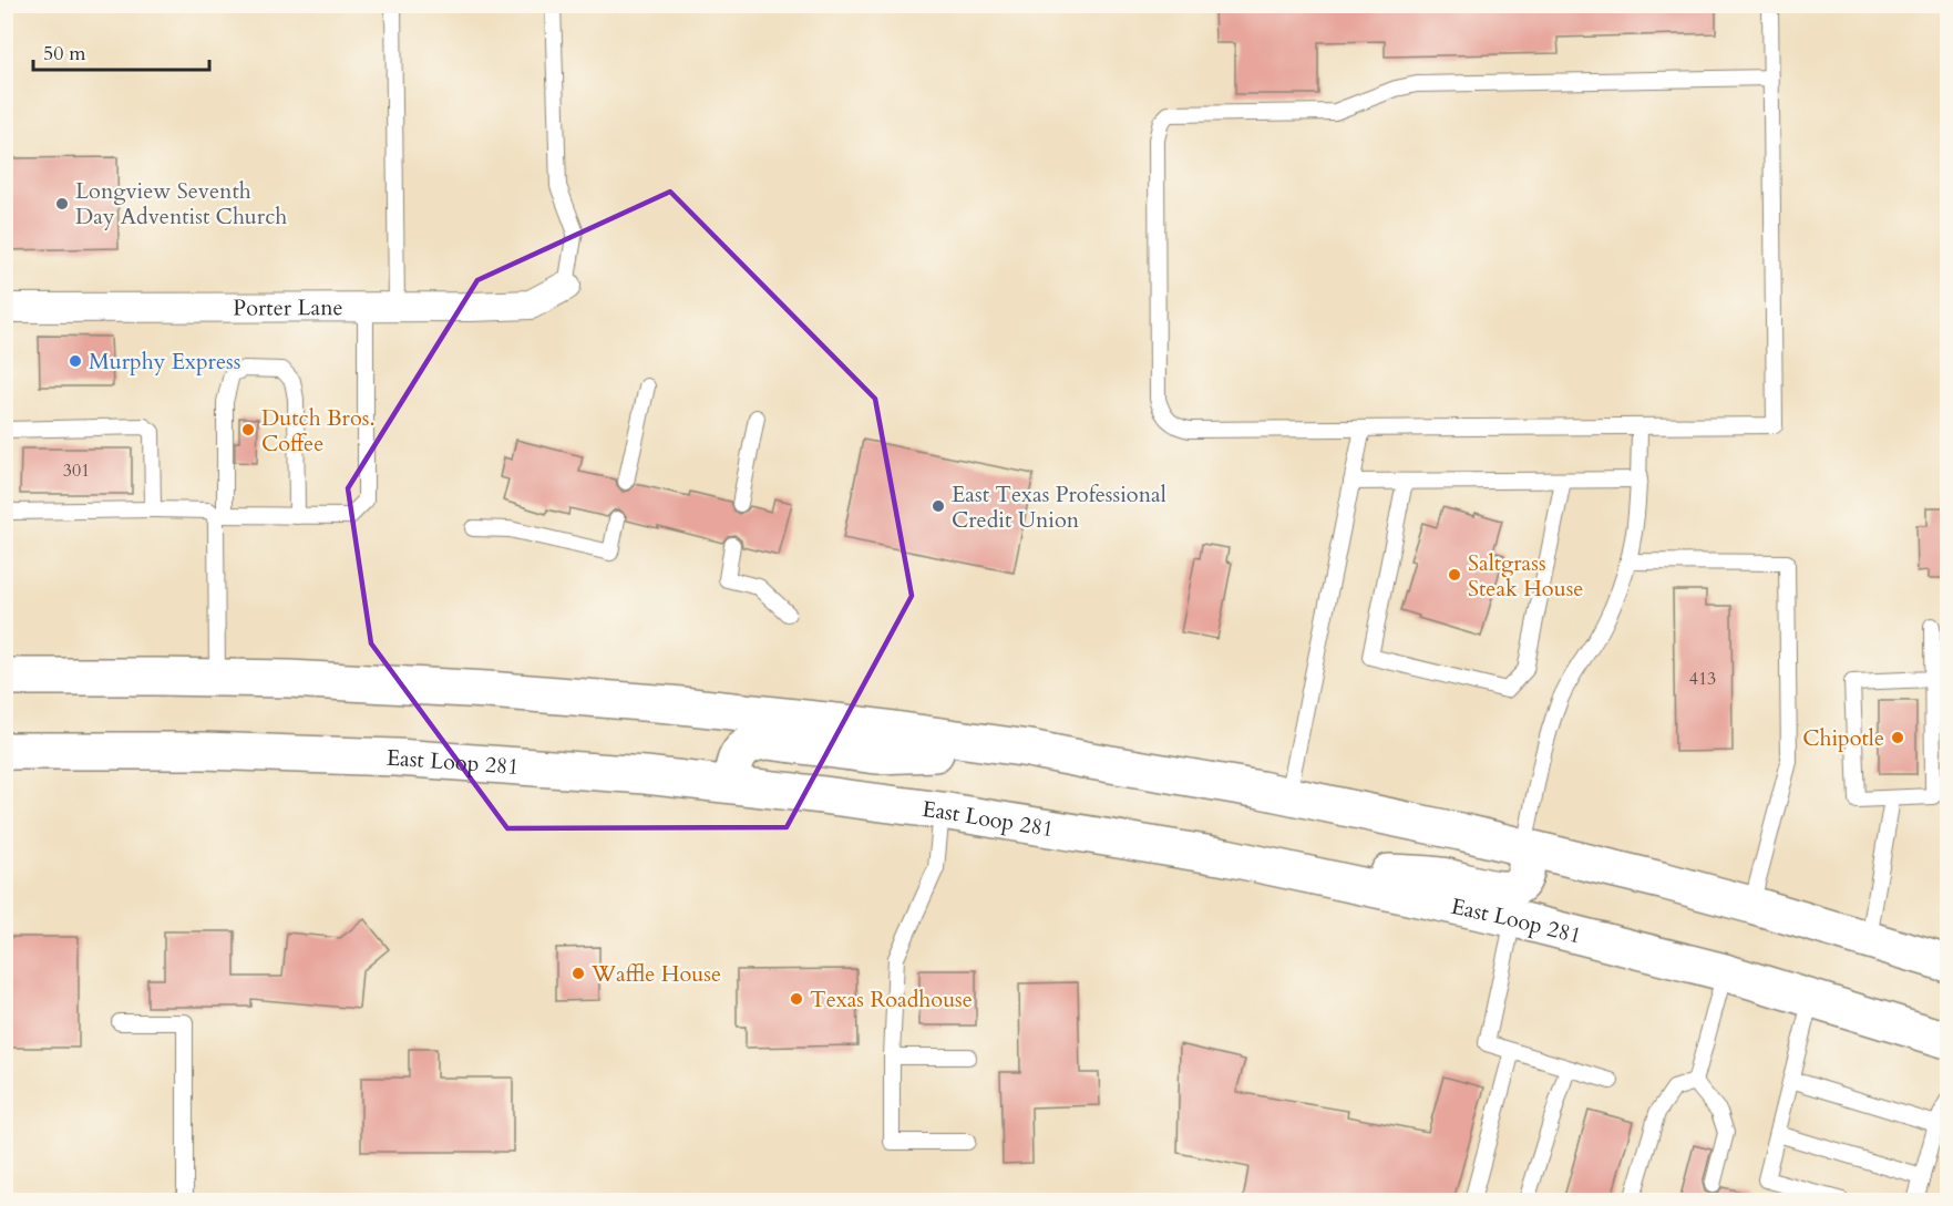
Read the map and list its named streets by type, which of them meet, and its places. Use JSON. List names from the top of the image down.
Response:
{
  "streets": {
    "highway": ["East Loop 281"],
    "street": ["Porter Lane"]
  },
  "places": [
    "Longview Seventh Day Adventist Church",
    "Murphy Express",
    "Dutch Bros. Coffee",
    "East Texas Professional Credit Union",
    "Saltgrass Steak House",
    "Chipotle",
    "Waffle House",
    "Texas Roadhouse"
  ],
  "house_numbers": ["301", "413"],
  "scale_bar": "50 m"
}
